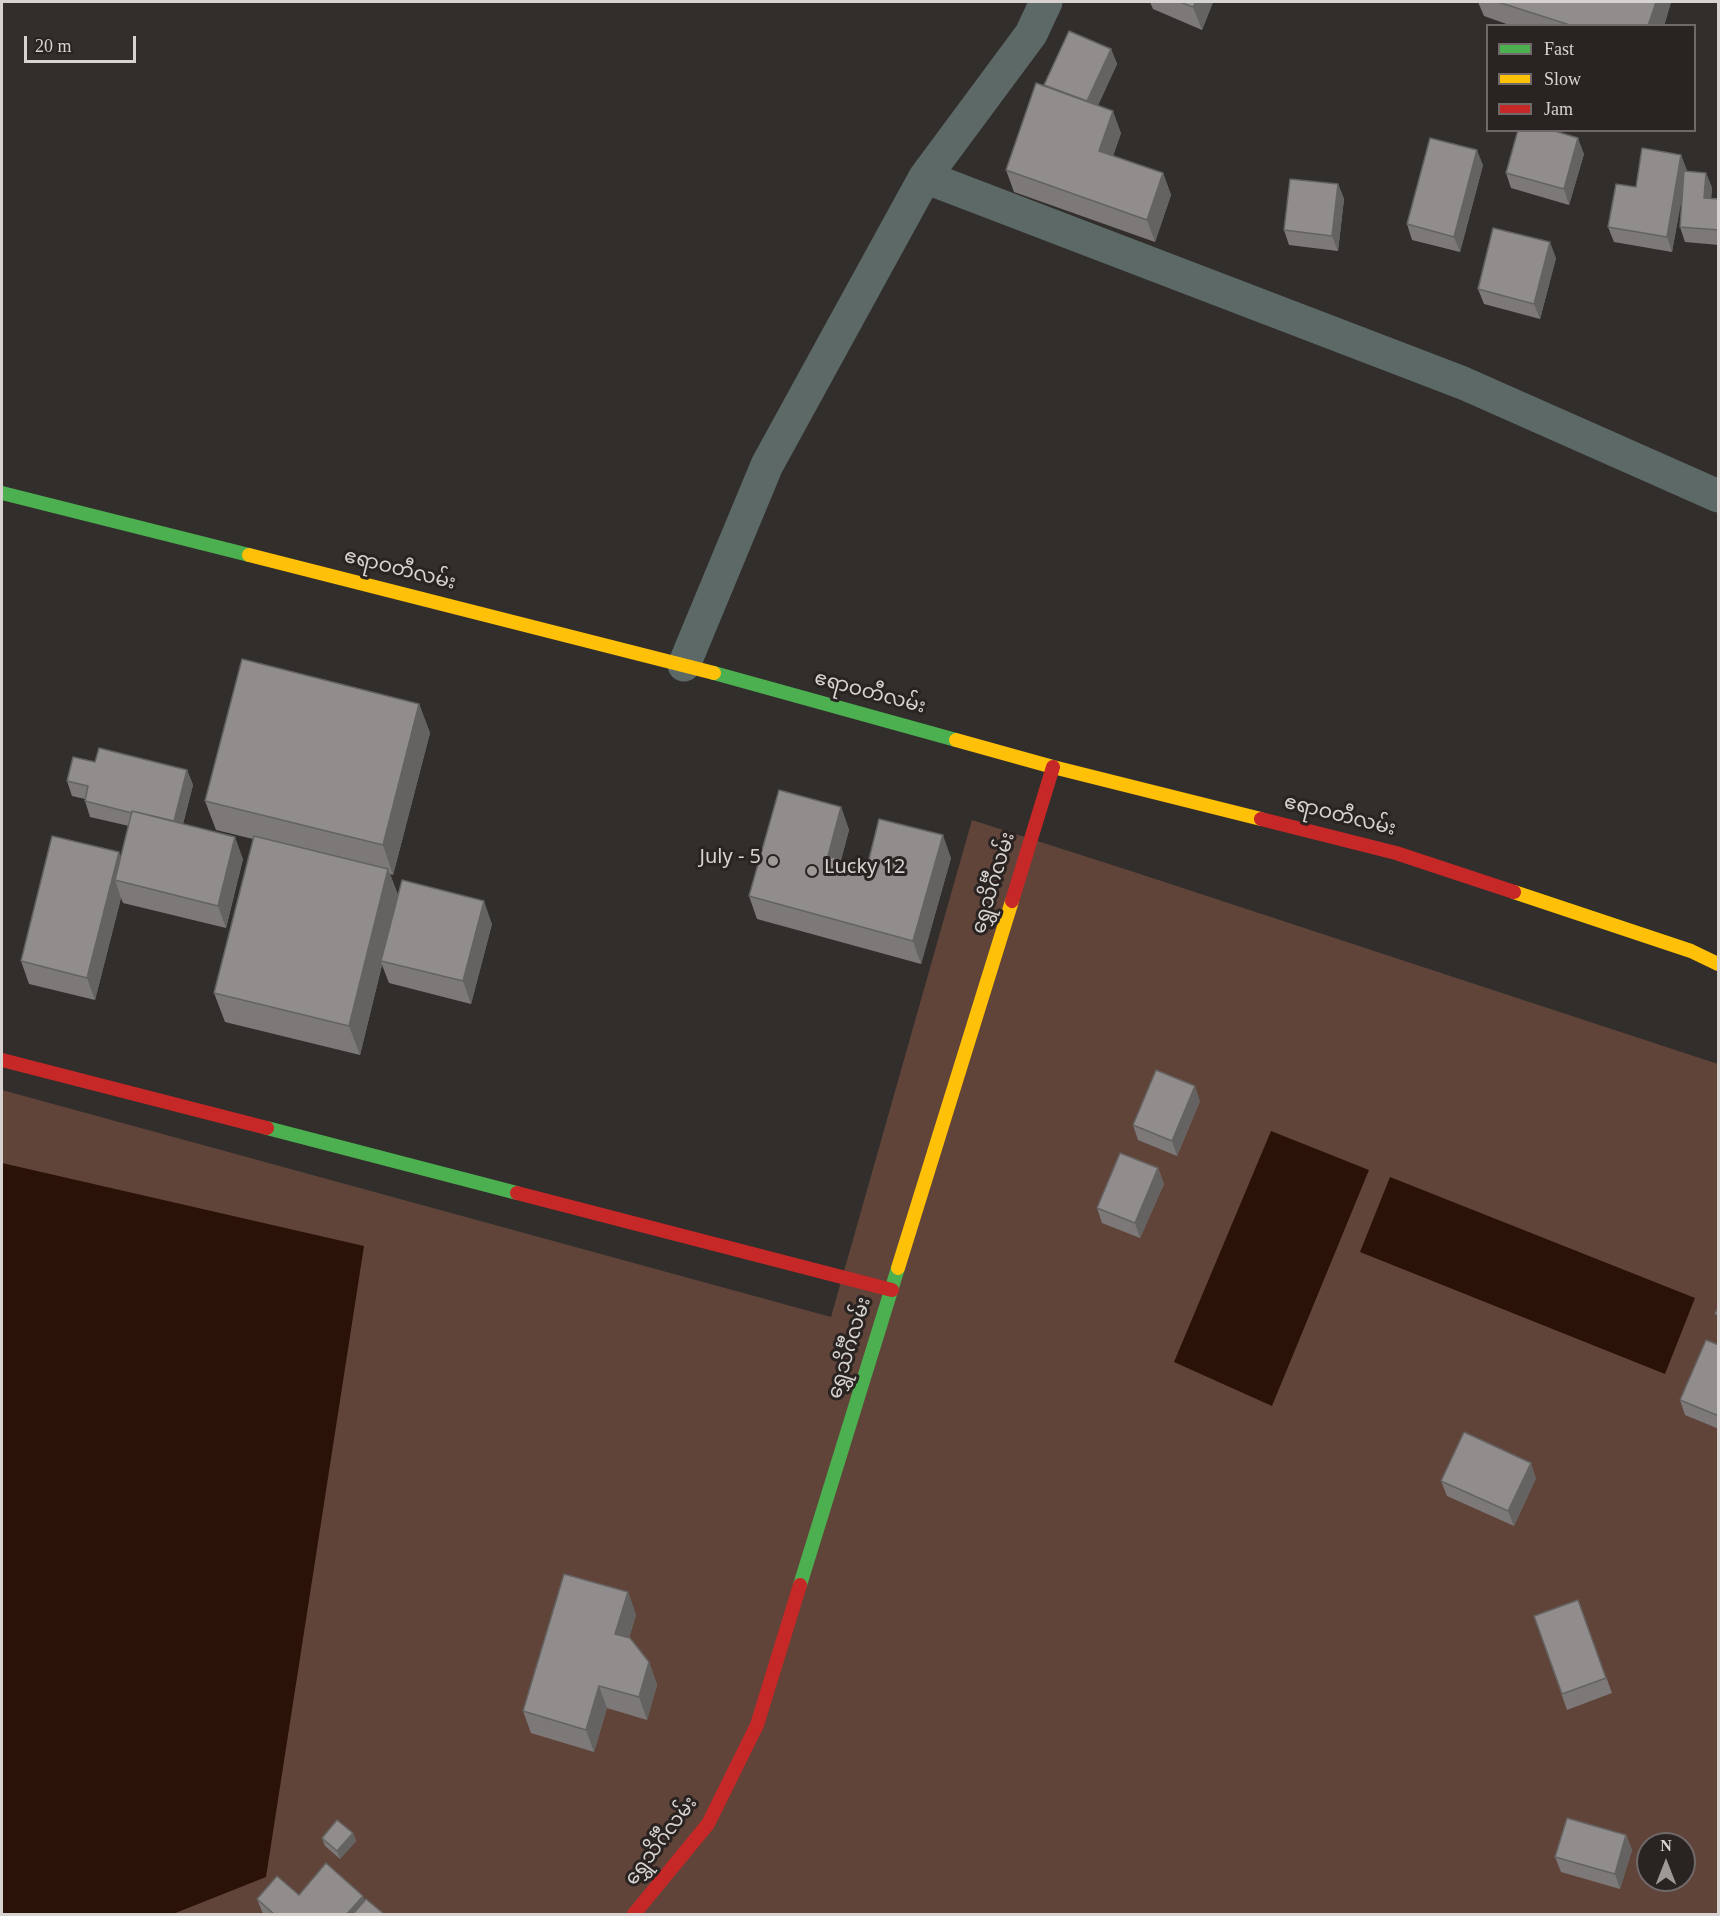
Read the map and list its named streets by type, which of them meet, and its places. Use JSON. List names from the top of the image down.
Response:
{
  "streets": {
    "street": ["ဧရာဝတီလမ်း", "ရွှေသိင်္ဂီလမ်း"]
  },
  "crossings": [
    ["ဧရာဝတီလမ်း", "ရွှေသိင်္ဂီလမ်း"]
  ],
  "places": ["July - 5", "Lucky 12"],
  "legend": ["Fast", "Slow", "Jam"],
  "scale_bar": "20 m",
  "north": "top"
}
